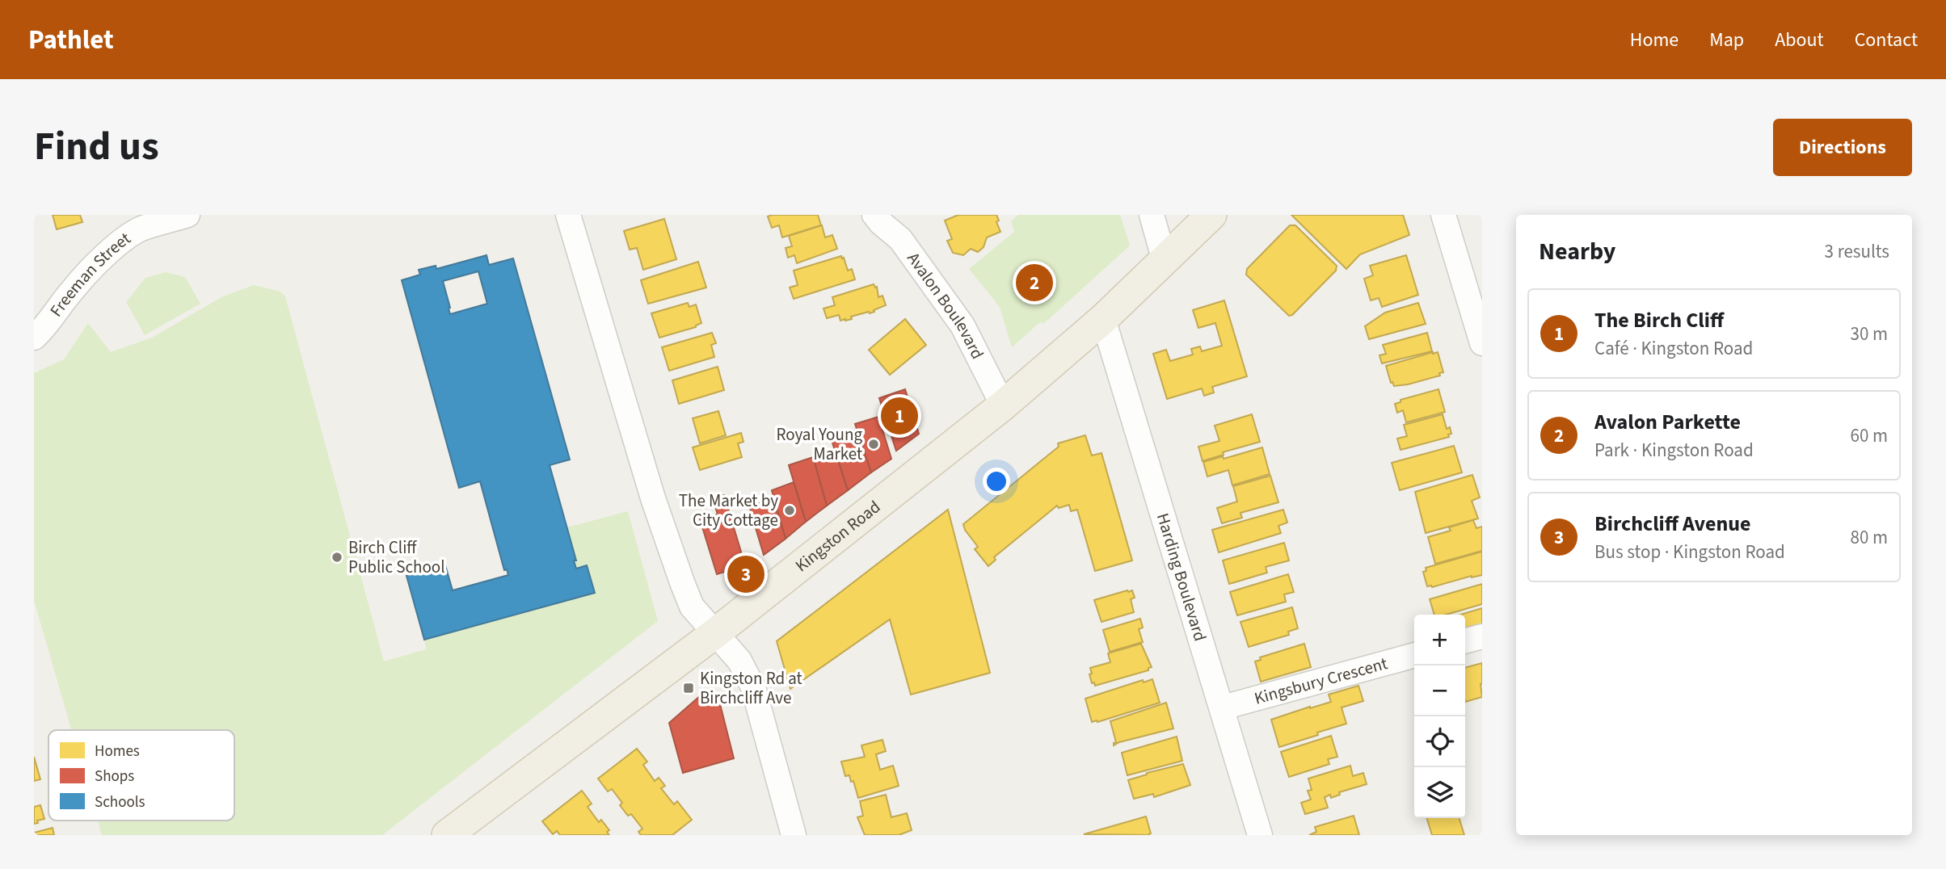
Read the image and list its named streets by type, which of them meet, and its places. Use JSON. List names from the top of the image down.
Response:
{
  "streets": {
    "main road": ["Kingston Road"],
    "street": [
      "Freeman Street",
      "Avalon Boulevard",
      "Harding Boulevard",
      "Kingsbury Crescent"
    ]
  },
  "crossings": [
    ["Avalon Boulevard", "Kingston Road"],
    ["Kingston Road", "Harding Boulevard"],
    ["Harding Boulevard", "Kingsbury Crescent"]
  ],
  "places": {
    "other": ["Royal Young Market", "The Market by City Cottage", "Birch Cliff Public School"],
    "transit": ["Kingston Rd at Birchcliff Ave"]
  },
  "legend": ["Homes", "Shops", "Schools"],
  "page": {
    "header": "Pathlet",
    "nav": [
      "Home",
      "Map",
      "About",
      "Contact"
    ],
    "title": "Find us",
    "buttons": "Directions",
    "heading": ["Nearby", "3 results"],
    "pins": ["2", "1", "3"],
    "list": [
      {
        "mark": "1",
        "name": "The Birch Cliff",
        "note": "Café · Kingston Road",
        "value": "30 m"
      },
      {
        "mark": "2",
        "name": "Avalon Parkette",
        "note": "Park · Kingston Road",
        "value": "60 m"
      },
      {
        "mark": "3",
        "name": "Birchcliff Avenue",
        "note": "Bus stop · Kingston Road",
        "value": "80 m"
      }
    ],
    "map_buttons": ["+", "−"]
  }
}
